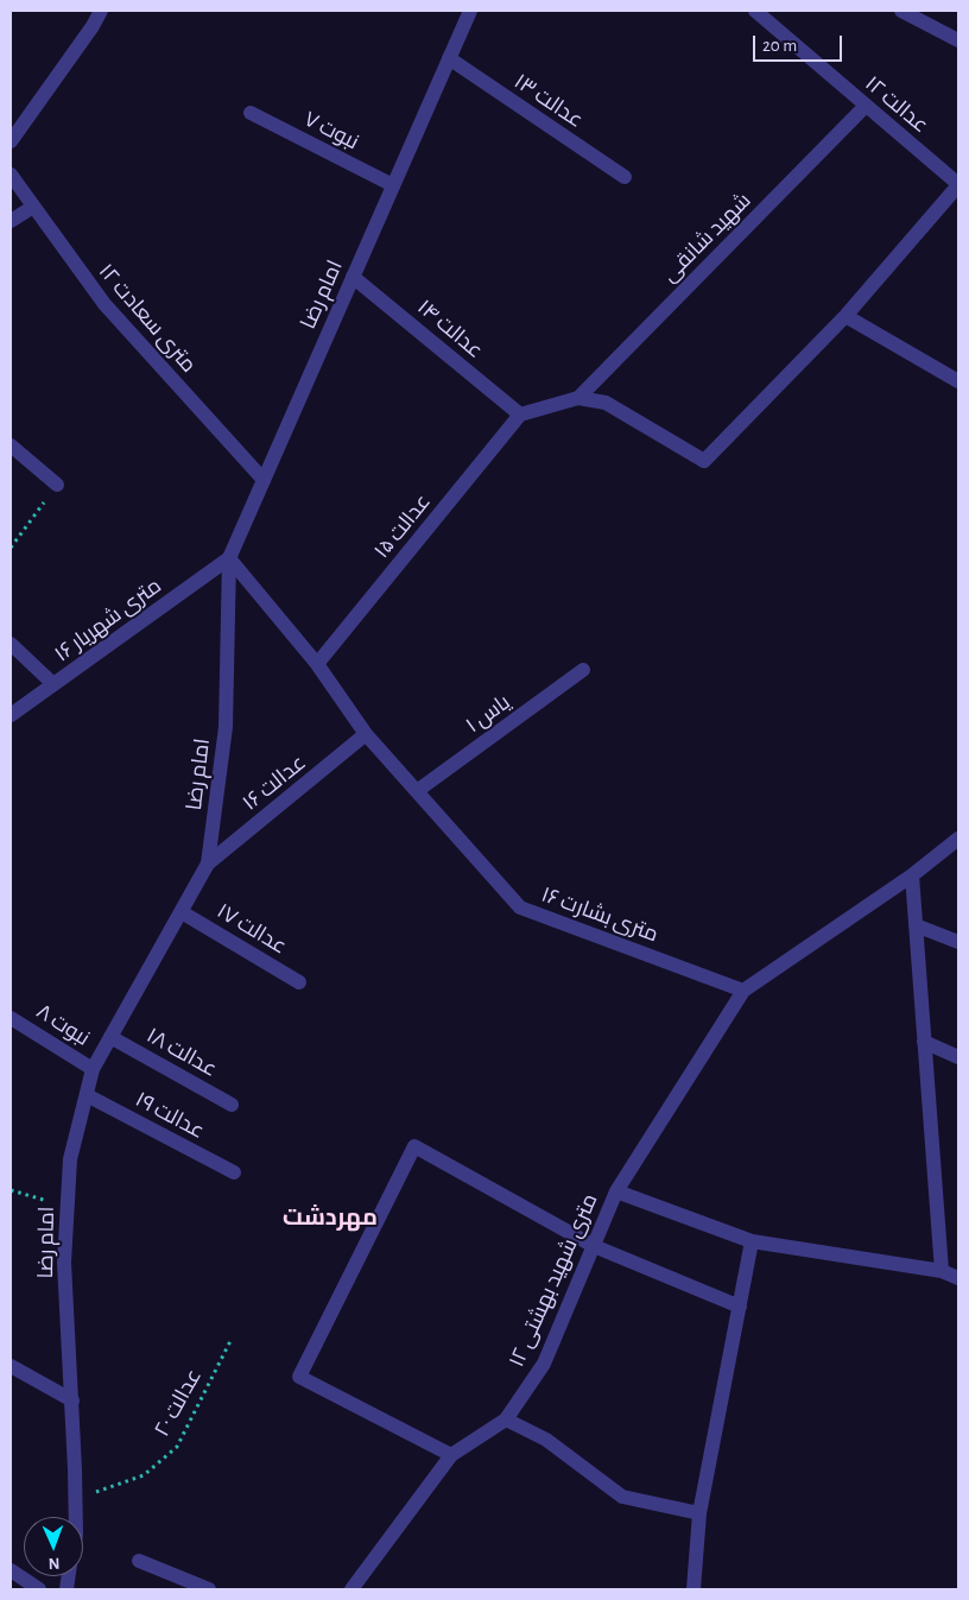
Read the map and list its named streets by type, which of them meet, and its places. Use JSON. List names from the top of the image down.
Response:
{
  "streets": {
    "street": [
      "عدالت ۱۳",
      "عدالت ۱۲",
      "نبوت ۷",
      "شهید شانقی",
      "امام رضا",
      "۱۲ متری سعادت",
      "عدالت ۱۴",
      "عدالت ۱۵",
      "۱۶ متری شهریار",
      "یاس ۱",
      "عدالت ۱۶",
      "۱۶ متری بشارت",
      "عدالت ۱۷",
      "نبوت ۸",
      "عدالت ۱۸",
      "عدالت ۱۹",
      "۱۲ متری شهید بهشتی"
    ],
    "path": ["عدالت ۲۰"]
  },
  "crossings": [
    ["عدالت ۱۳", "امام رضا"],
    ["عدالت ۱۲", "شهید شانقی"],
    ["نبوت ۷", "امام رضا"],
    ["امام رضا", "۱۲ متری سعادت"],
    ["امام رضا", "عدالت ۱۴"],
    ["امام رضا", "۱۶ متری شهریار"],
    ["امام رضا", "عدالت ۱۶"],
    ["امام رضا", "۱۶ متری بشارت"],
    ["امام رضا", "عدالت ۱۷"],
    ["امام رضا", "نبوت ۸"],
    ["امام رضا", "عدالت ۱۸"],
    ["امام رضا", "عدالت ۱۹"],
    ["امام رضا", "عدالت ۲۰"],
    ["عدالت ۱۴", "عدالت ۱۵"],
    ["عدالت ۱۵", "۱۶ متری بشارت"],
    ["۱۶ متری شهریار", "۱۶ متری بشارت"],
    ["یاس ۱", "۱۶ متری بشارت"],
    ["عدالت ۱۶", "۱۶ متری بشارت"],
    ["۱۶ متری بشارت", "۱۲ متری شهید بهشتی"]
  ],
  "districts": ["مهردشت"],
  "scale_bar": "20 m",
  "north": "bottom"
}
